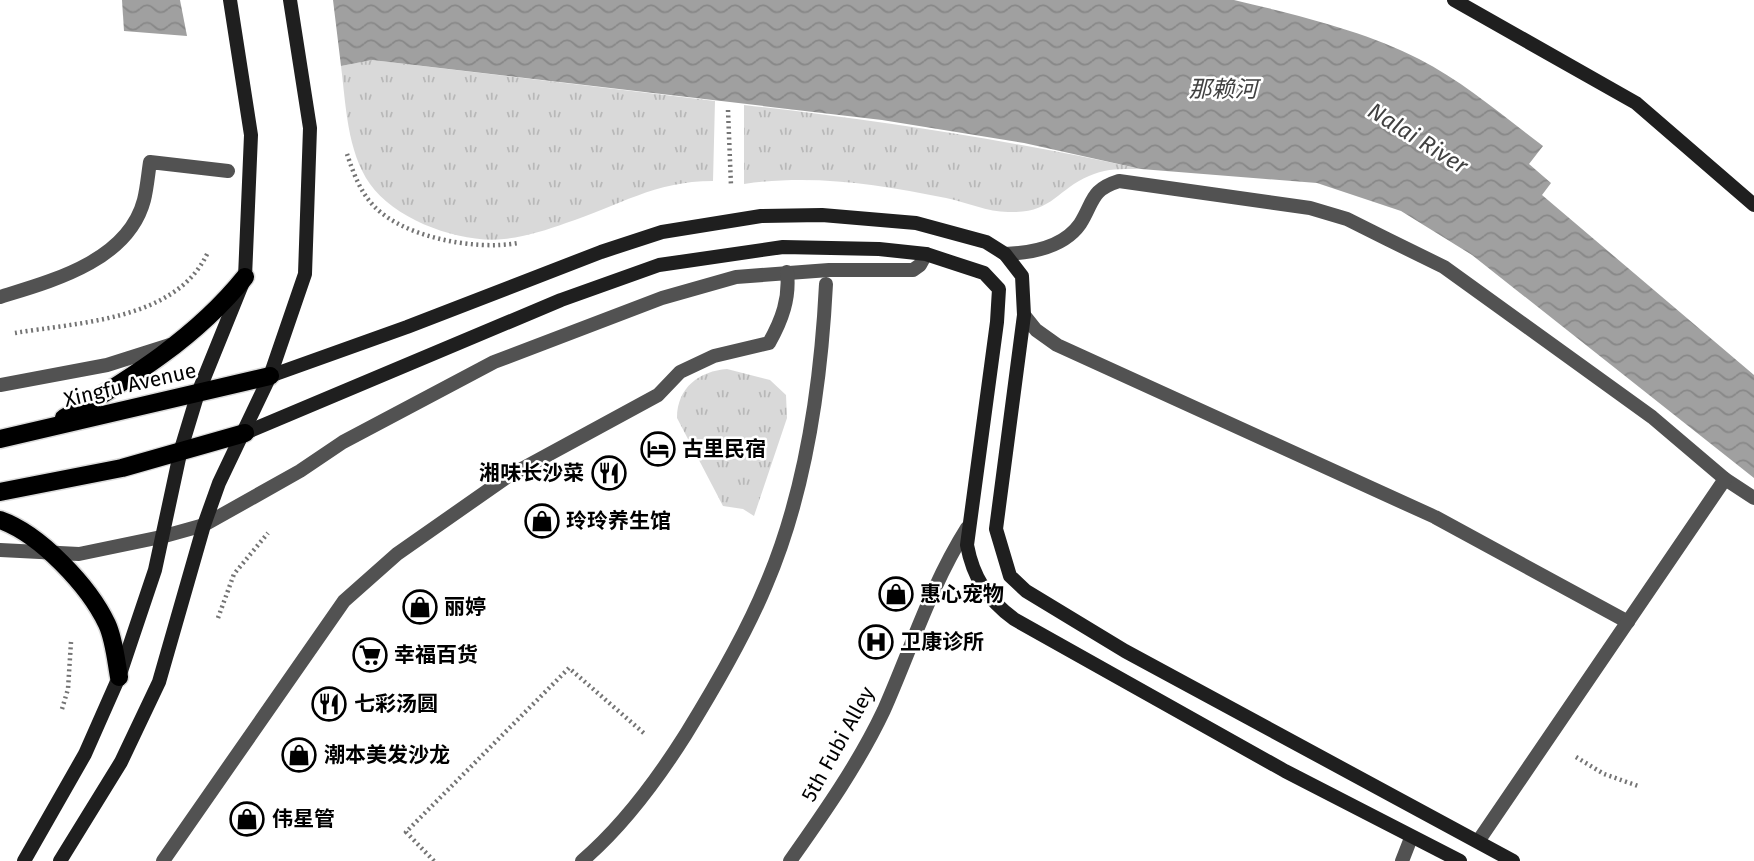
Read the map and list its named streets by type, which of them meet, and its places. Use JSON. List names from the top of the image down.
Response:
{
  "streets": {
    "main road": ["Xingfu Avenue"],
    "street": ["5th Fubi Alley"]
  },
  "water": ["那赖河", "Nalai River"],
  "places": {
    "hotel": ["古里民宿"],
    "restaurant": ["湘味长沙菜", "七彩汤圆"],
    "shop": [
      "玲玲养生馆",
      "惠心宠物",
      "丽婷",
      "潮本美发沙龙",
      "伟星管"
    ],
    "hospital": ["卫康诊所"],
    "supermarket": ["幸福百货"]
  }
}
